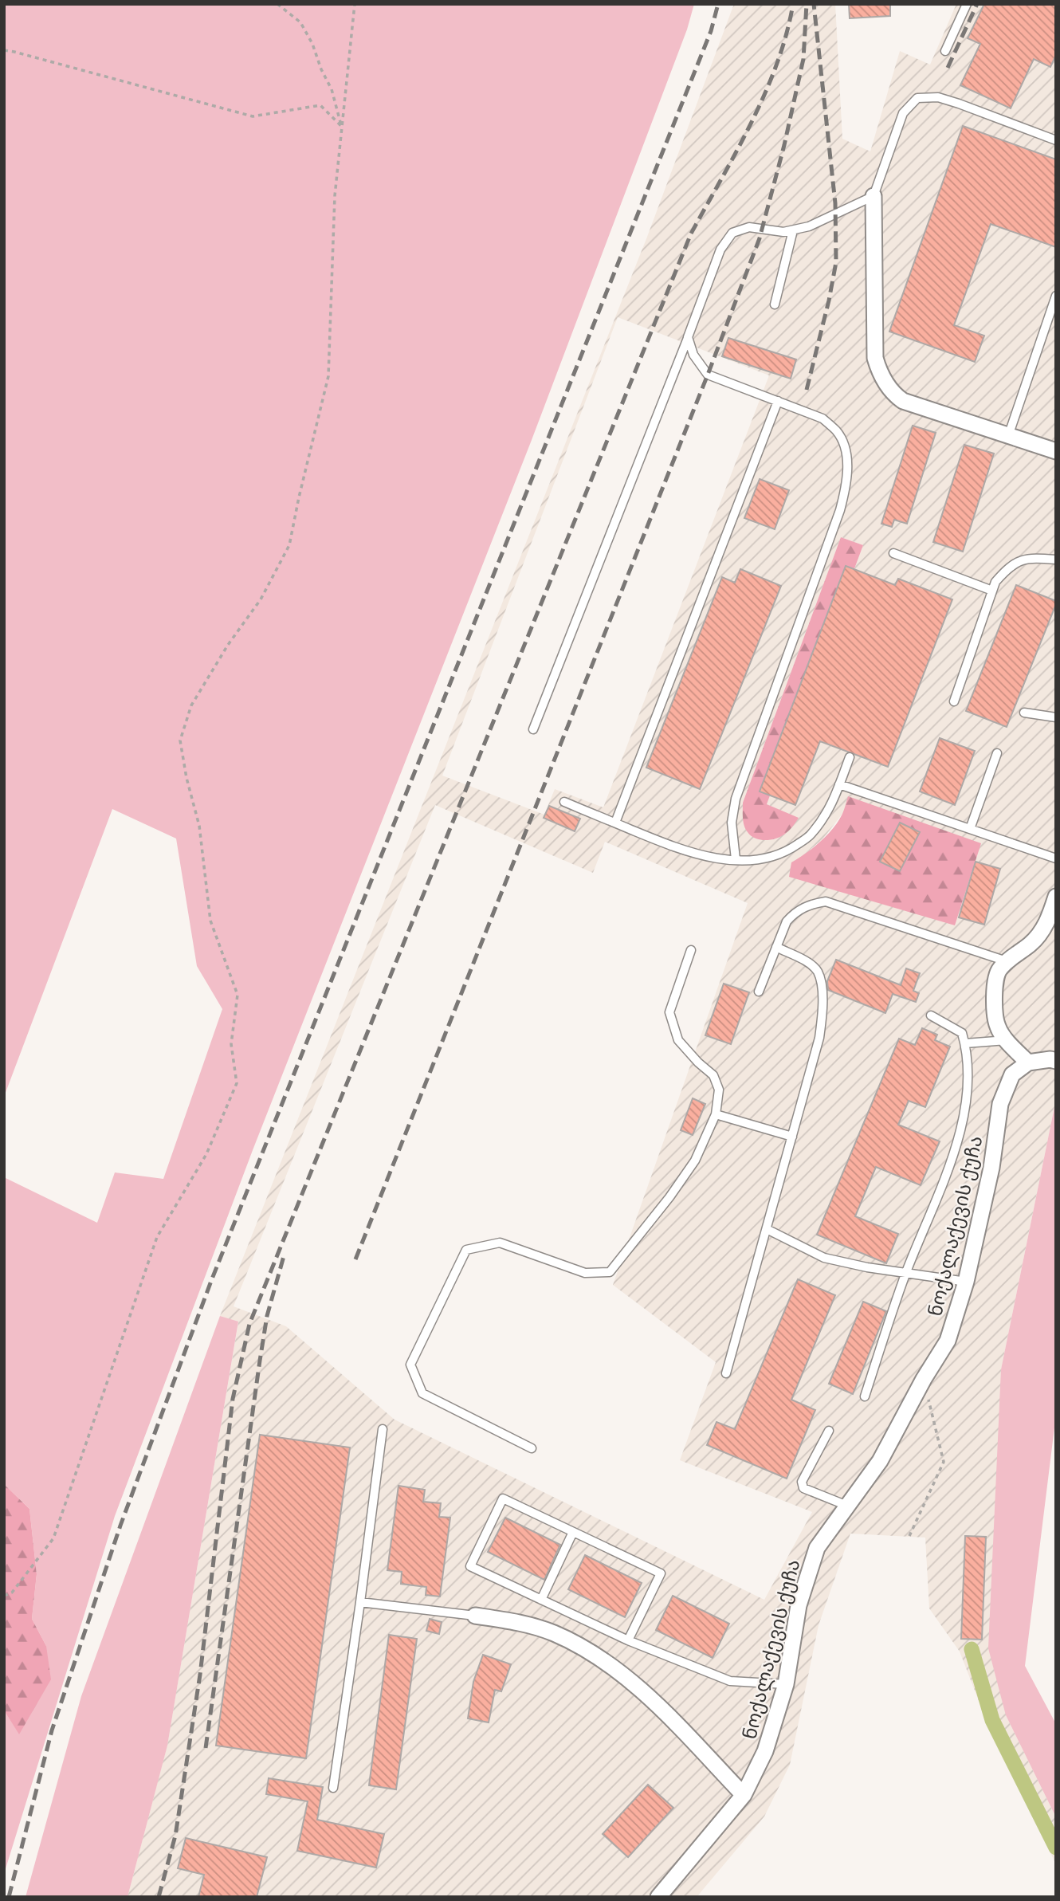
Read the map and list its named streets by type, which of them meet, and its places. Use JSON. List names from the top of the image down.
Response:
{
  "streets": {
    "street": ["ნოქალაქევის ქუჩა"]
  }
}
